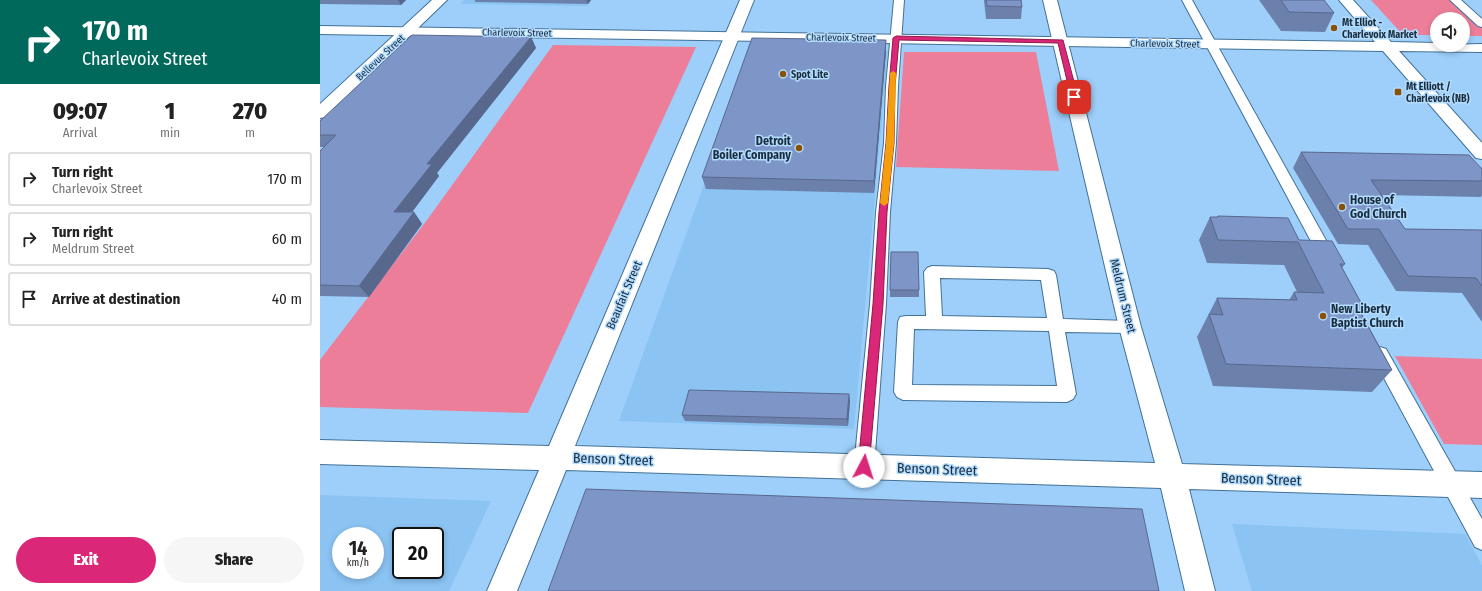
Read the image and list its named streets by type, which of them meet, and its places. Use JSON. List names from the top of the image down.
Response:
{
  "streets": {
    "street": [
      "Charlevoix Street",
      "Bellevue Street",
      "Beaufait Street",
      "Meldrum Street",
      "Benson Street"
    ]
  },
  "crossings": [
    ["Charlevoix Street", "Bellevue Street"],
    ["Charlevoix Street", "Beaufait Street"],
    ["Charlevoix Street", "Meldrum Street"],
    ["Beaufait Street", "Benson Street"],
    ["Meldrum Street", "Benson Street"]
  ],
  "places": {
    "other": [
      "Mt Elliot - Charlevoix Market",
      "Spot Lite",
      "Detroit Boiler Company",
      "House of God Church",
      "New Liberty Baptist Church"
    ],
    "transit": ["Mt Elliott / Charlevoix (NB)"]
  },
  "page": {
    "turn": ["170 m", "Charlevoix Street"],
    "eta": [
      "09:07",
      "Arrival",
      "1",
      "min",
      "270",
      "m"
    ],
    "list": [
      {
        "name": "Turn right",
        "note": "Charlevoix Street",
        "value": "170 m"
      },
      {
        "name": "Turn right",
        "note": "Meldrum Street",
        "value": "60 m"
      },
      {
        "name": "Arrive at destination",
        "value": "40 m"
      }
    ],
    "speed": "14 km/h",
    "limit": "20",
    "buttons": ["Exit", "Share"]
  }
}
